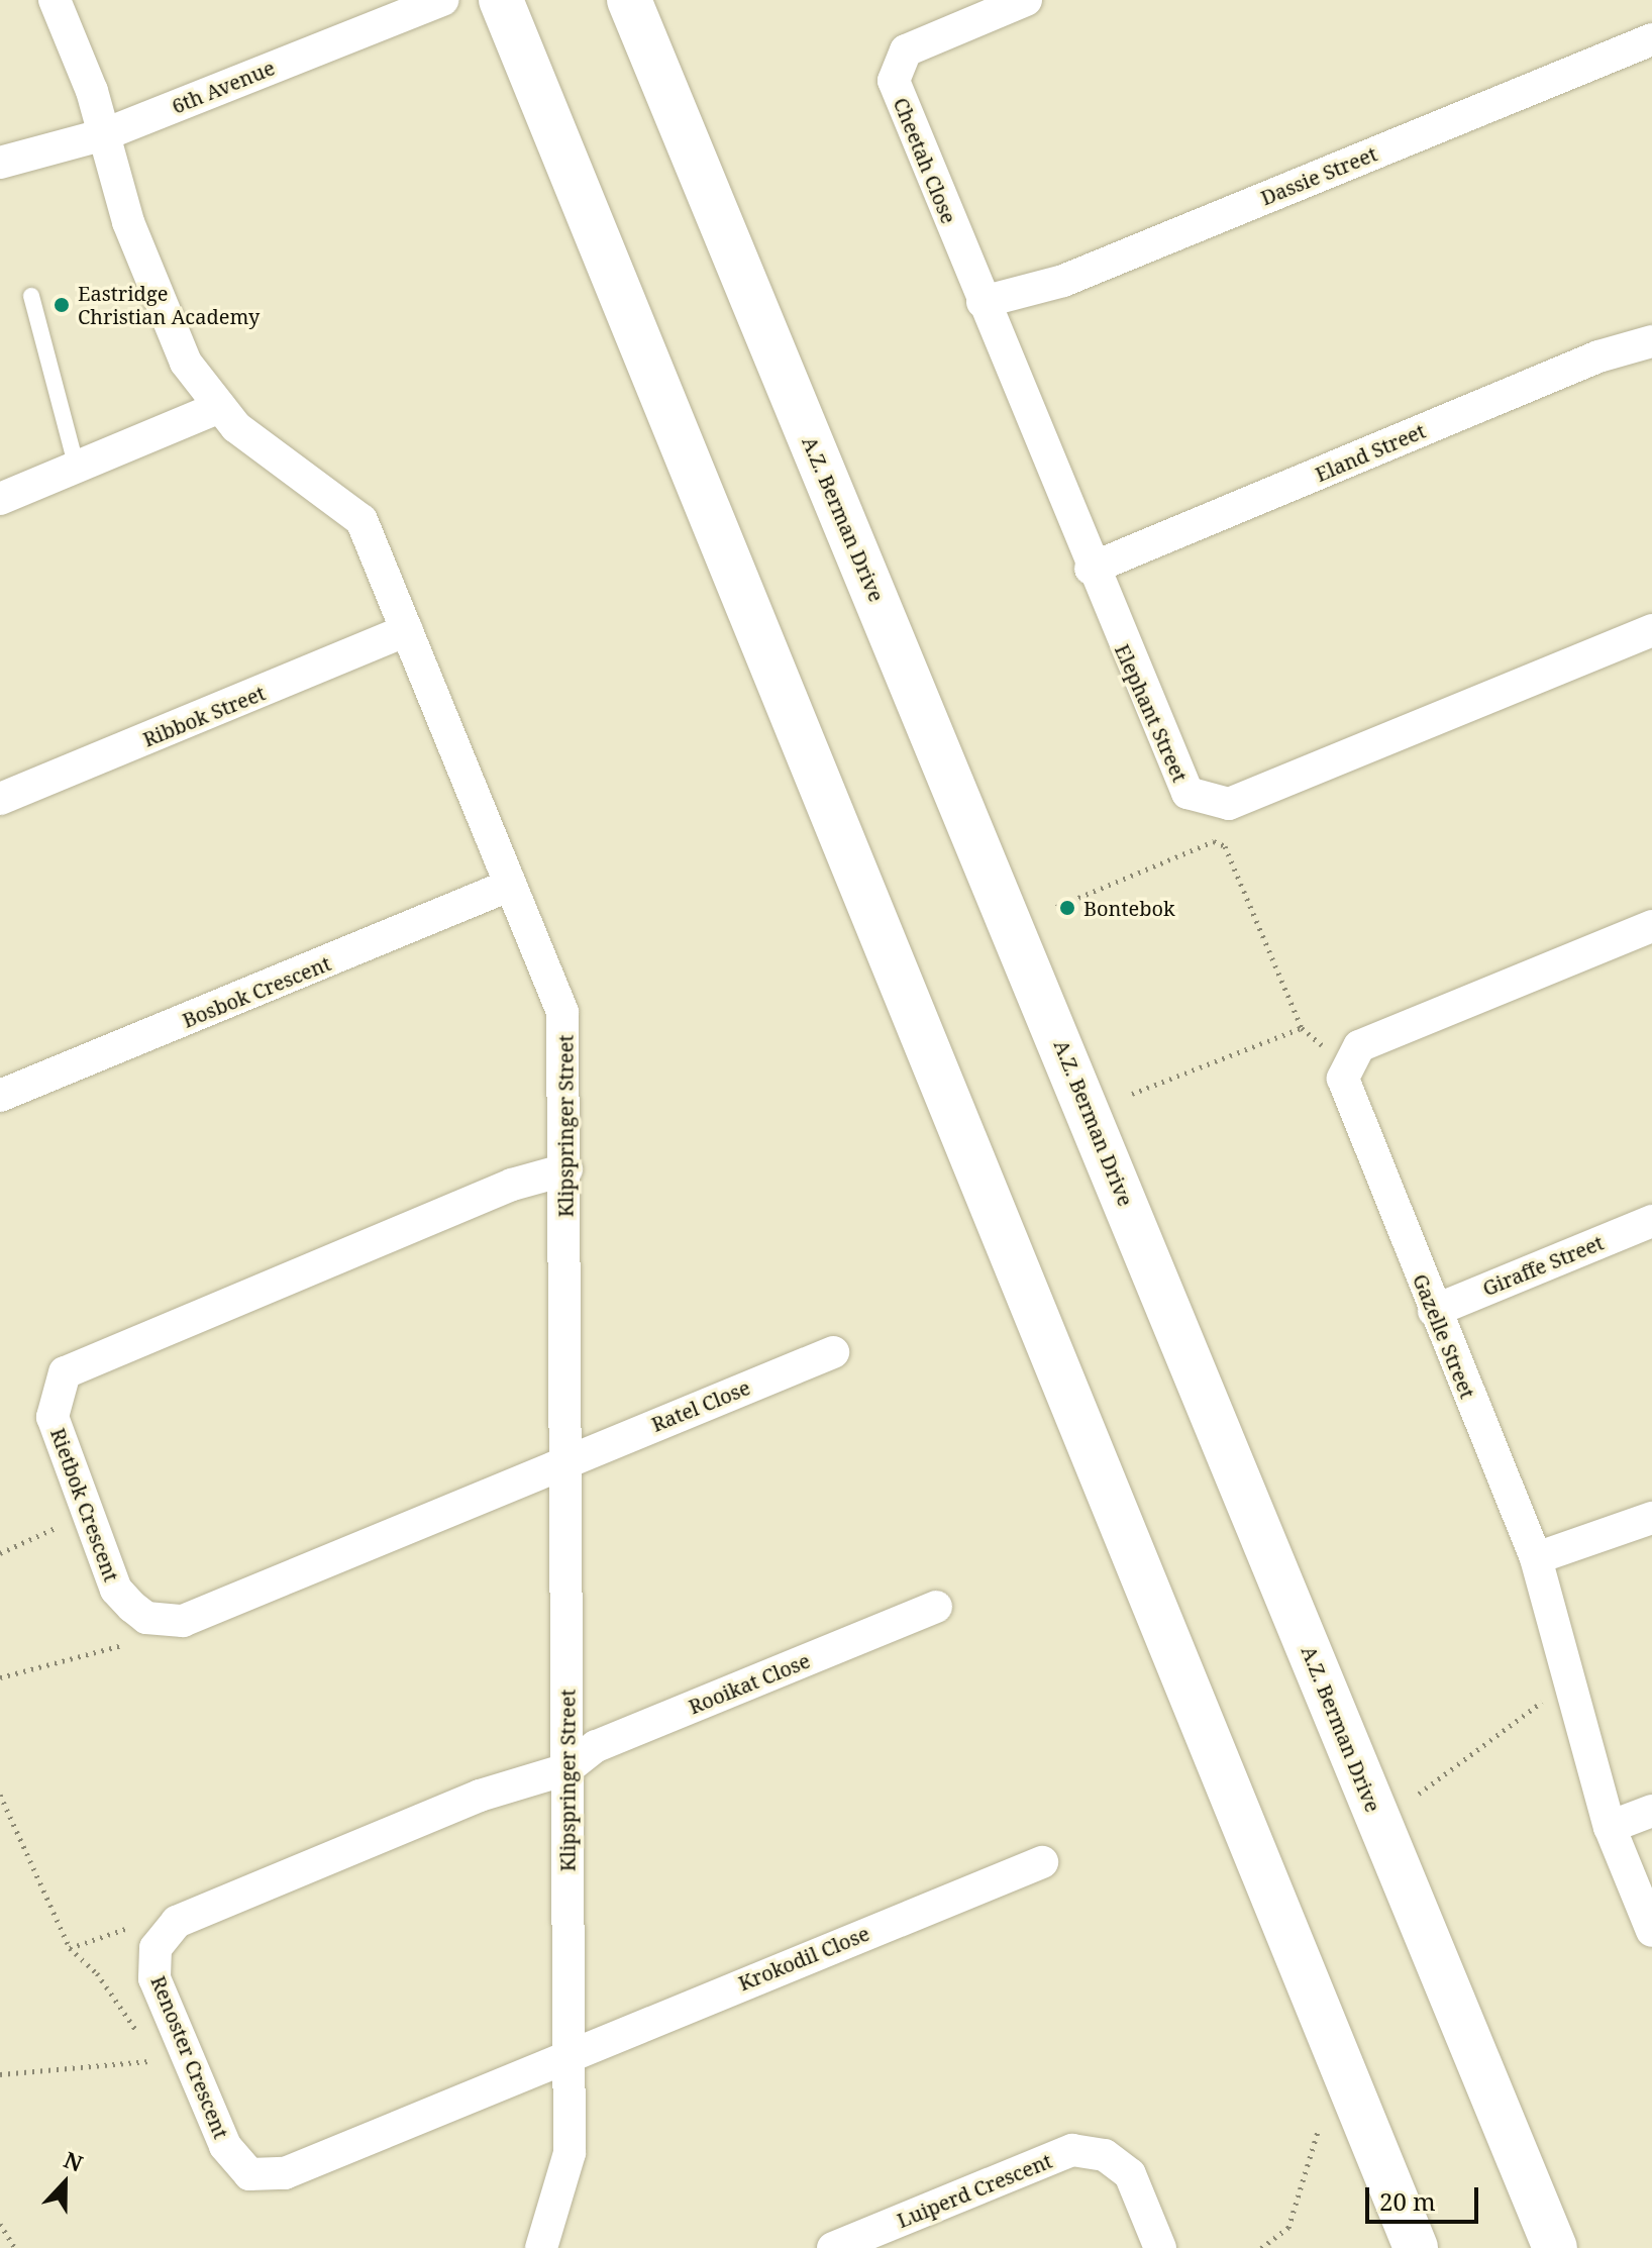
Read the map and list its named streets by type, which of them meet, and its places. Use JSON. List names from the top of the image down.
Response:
{
  "streets": {
    "main road": ["A.Z. Berman Drive"],
    "street": [
      "6th Avenue",
      "Cheetah Close",
      "Dassie Street",
      "Eland Street",
      "Elephant Street",
      "Ribbok Street",
      "Bosbok Crescent",
      "Klipspringer Street",
      "Giraffe Street",
      "Gazelle Street",
      "Ratel Close",
      "Rietbok Crescent",
      "Rooikat Close",
      "Krokodil Close",
      "Renoster Crescent",
      "Luiperd Crescent"
    ]
  },
  "crossings": [
    ["6th Avenue", "Klipspringer Street"],
    ["Cheetah Close", "Dassie Street"],
    ["Cheetah Close", "Elephant Street"],
    ["Dassie Street", "Elephant Street"],
    ["Eland Street", "Elephant Street"],
    ["Ribbok Street", "Klipspringer Street"],
    ["Bosbok Crescent", "Klipspringer Street"],
    ["Klipspringer Street", "Ratel Close"],
    ["Klipspringer Street", "Rietbok Crescent"],
    ["Klipspringer Street", "Rooikat Close"],
    ["Klipspringer Street", "Krokodil Close"],
    ["Klipspringer Street", "Renoster Crescent"],
    ["Giraffe Street", "Gazelle Street"],
    ["Krokodil Close", "Renoster Crescent"]
  ],
  "places": ["Eastridge Christian Academy", "Bontebok"],
  "scale_bar": "20 m",
  "north": "top"
}
